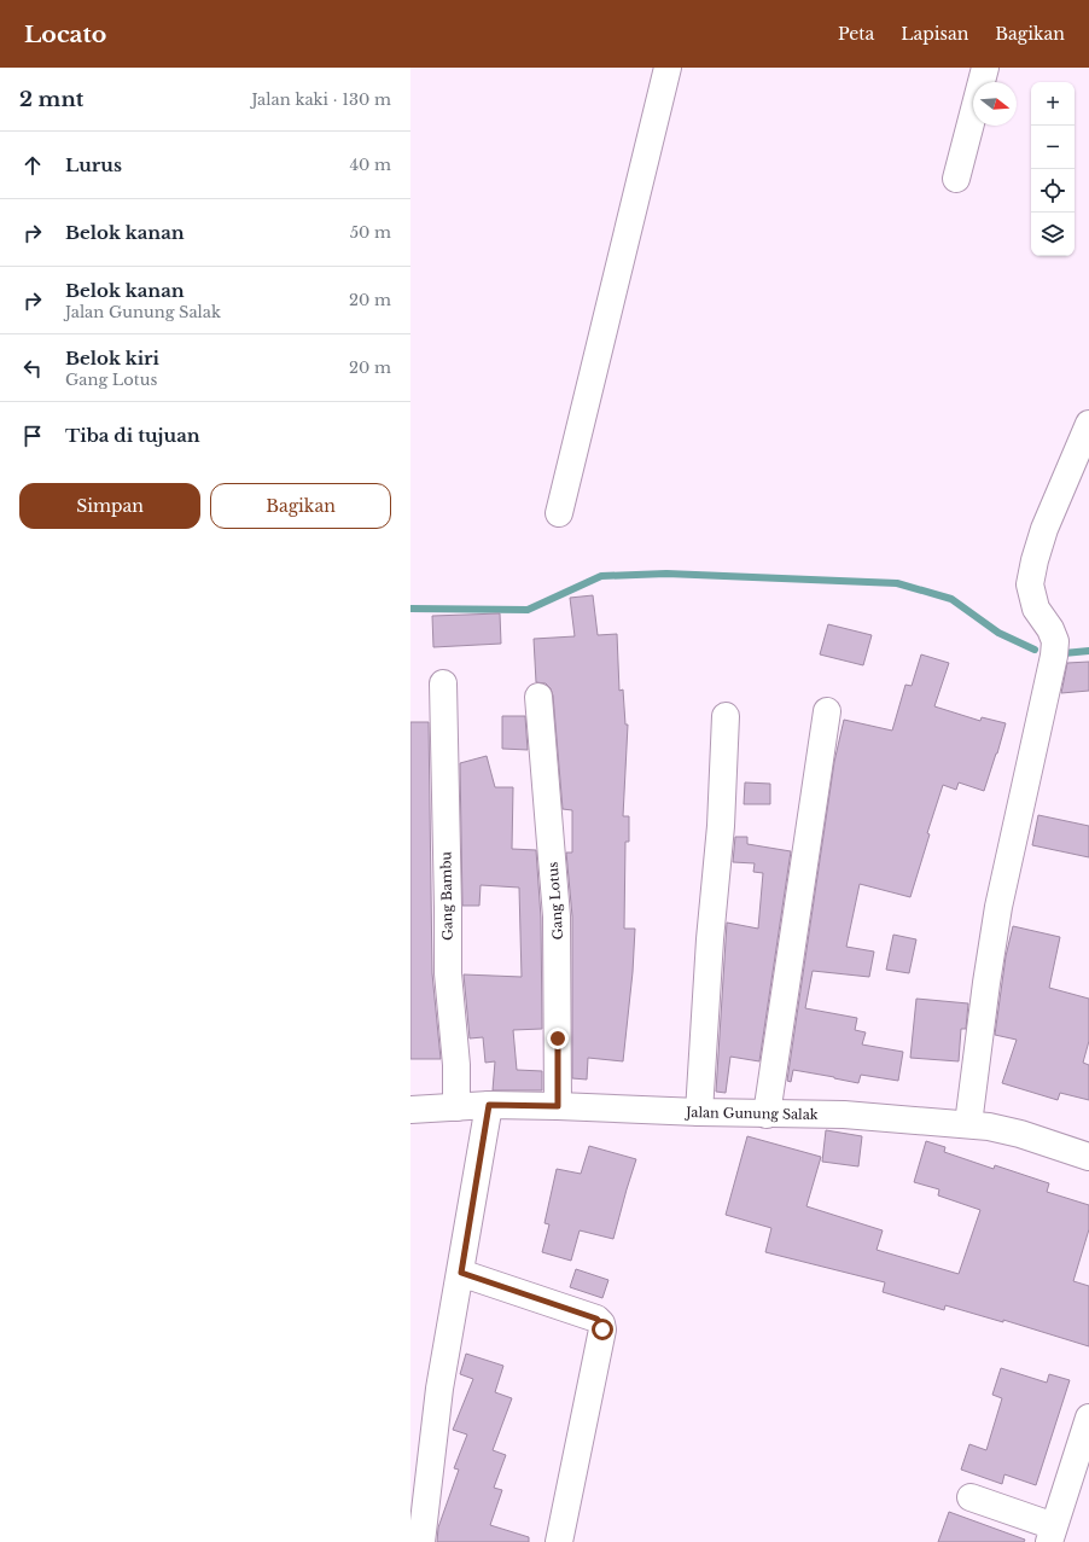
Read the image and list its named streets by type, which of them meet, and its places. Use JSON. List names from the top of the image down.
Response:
{
  "streets": {
    "street": ["Gang Bambu", "Gang Lotus", "Jalan Gunung Salak"]
  },
  "crossings": [
    ["Gang Bambu", "Jalan Gunung Salak"],
    ["Gang Lotus", "Jalan Gunung Salak"]
  ],
  "north": "right",
  "page": {
    "header": "Locato",
    "nav": ["Peta", "Lapisan", "Bagikan"],
    "heading": ["2 mnt", "Jalan kaki · 130 m"],
    "map_buttons": ["+", "−"],
    "list": [
      ["Lurus", "40 m"],
      ["Belok kanan", "50 m"],
      ["Belok kanan", "Jalan Gunung Salak", "20 m"],
      ["Belok kiri", "Gang Lotus", "20 m"],
      "Tiba di tujuan"
    ],
    "buttons": ["Simpan", "Bagikan"]
  }
}
